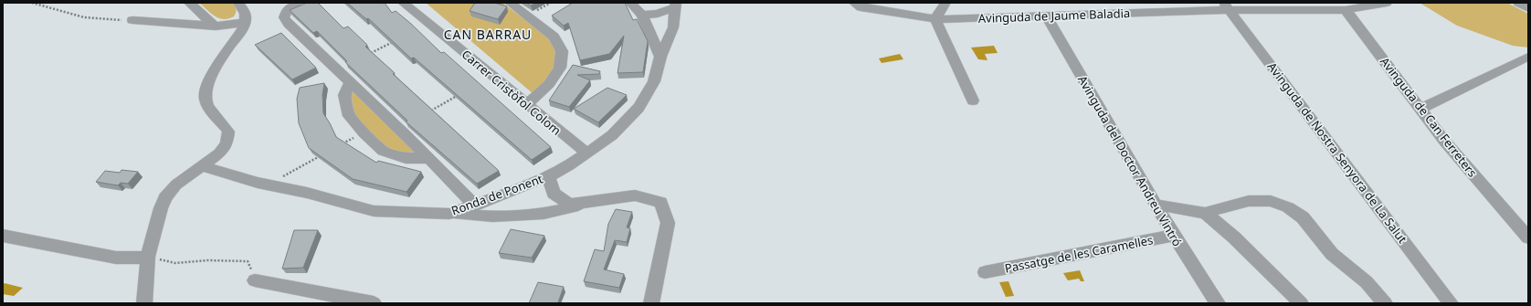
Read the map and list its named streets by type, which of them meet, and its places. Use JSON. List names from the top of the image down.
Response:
{
  "streets": {
    "street": [
      "Avinguda de Jaume Baladia",
      "Carrer Cristòfol Colom",
      "Avinguda de Can Ferreters",
      "Avinguda de Nostra Senyora de La Salut",
      "Avinguda del Doctor Andreu Vintró",
      "Ronda de Ponent",
      "Passatge de les Caramelles"
    ]
  },
  "crossings": [
    ["Avinguda de Jaume Baladia", "Avinguda de Can Ferreters"],
    ["Avinguda de Jaume Baladia", "Avinguda de Nostra Senyora de La Salut"],
    ["Avinguda de Jaume Baladia", "Avinguda del Doctor Andreu Vintró"],
    ["Carrer Cristòfol Colom", "Ronda de Ponent"],
    ["Avinguda del Doctor Andreu Vintró", "Passatge de les Caramelles"]
  ],
  "districts": ["CAN BARRAU"]
}
